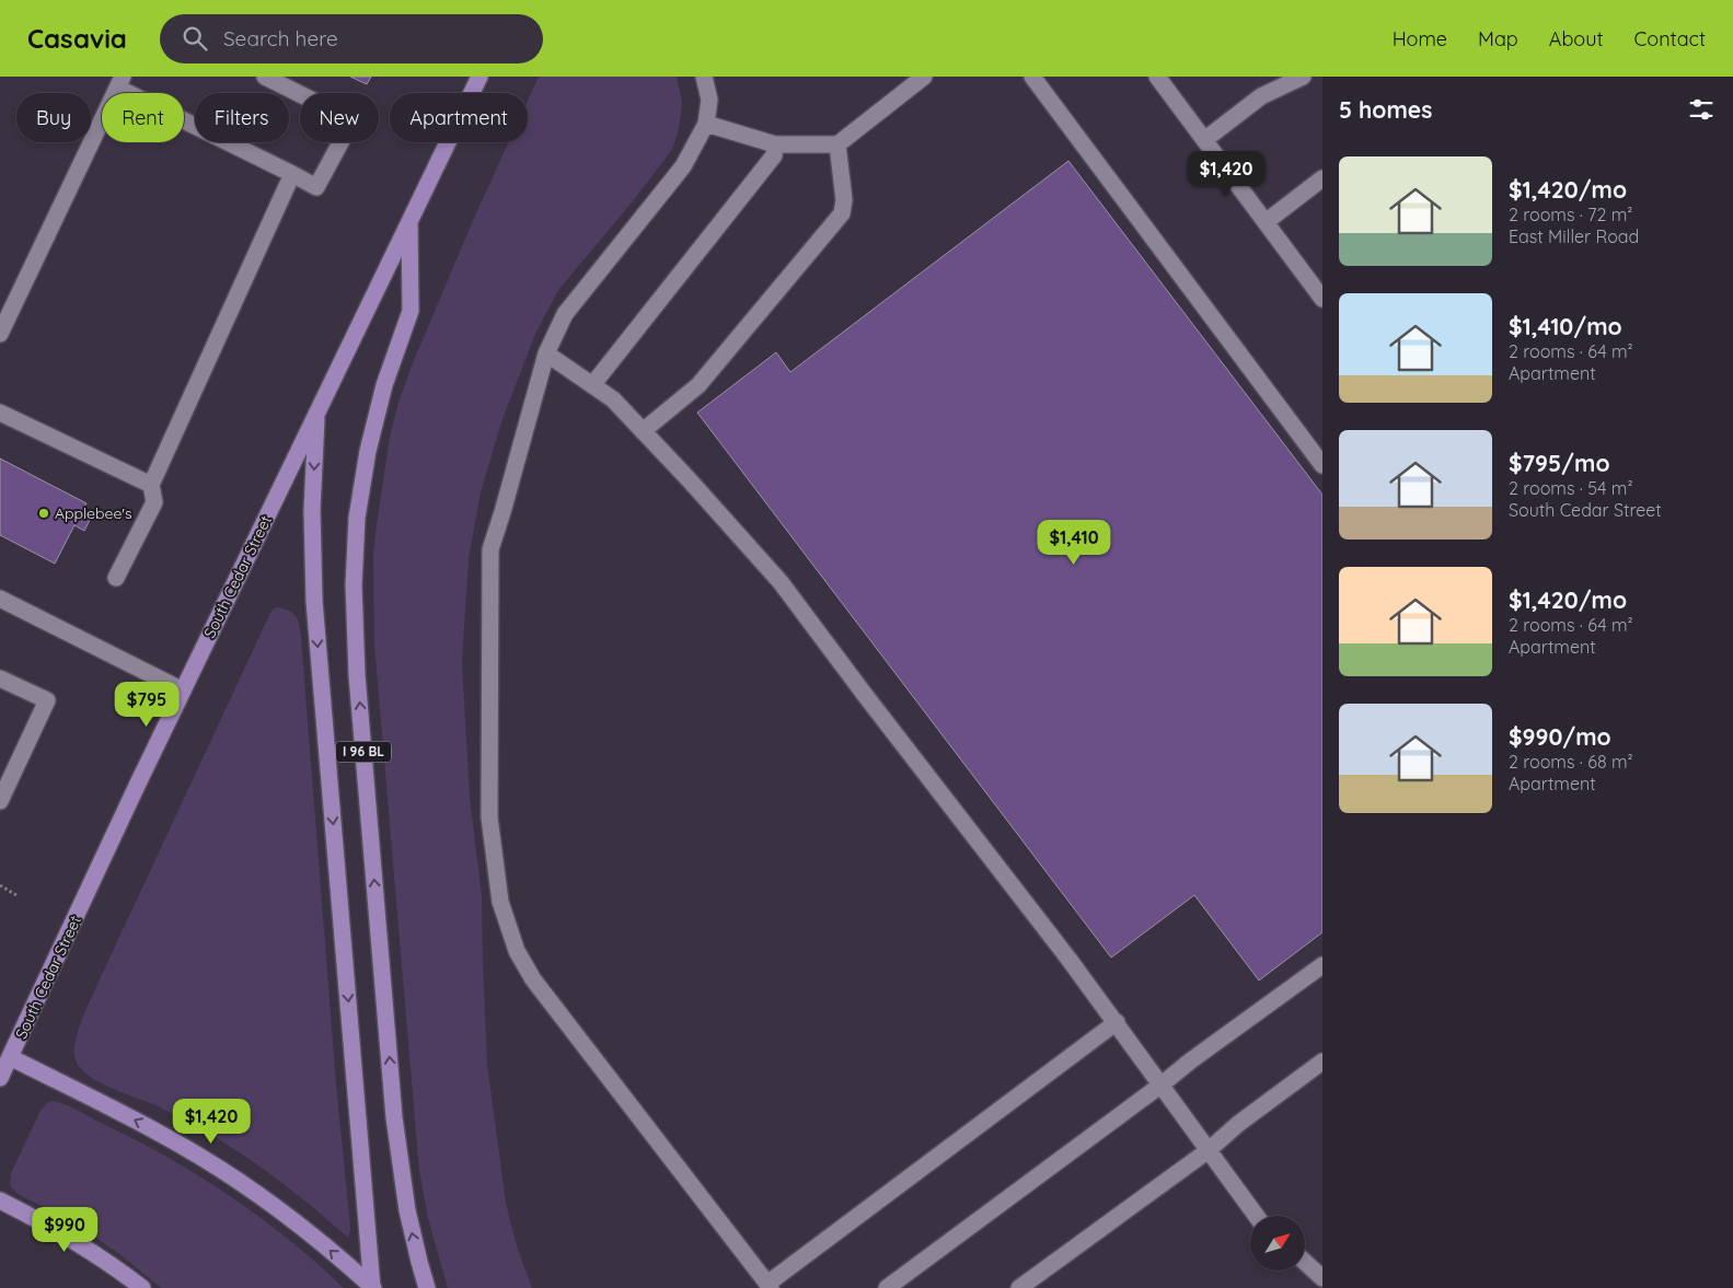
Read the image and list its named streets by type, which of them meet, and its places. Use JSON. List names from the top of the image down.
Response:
{
  "streets": {
    "main road": ["South Cedar Street", "I 96 BL"]
  },
  "crossings": [
    ["South Cedar Street", "I 96 BL"]
  ],
  "places": ["Applebee's"],
  "north": "top right",
  "page": {
    "header": "Casavia",
    "search": "Search here",
    "nav": [
      "Home",
      "Map",
      "About",
      "Contact"
    ],
    "heading": "5 homes",
    "chip": [
      "Buy",
      "Rent",
      "Filters",
      "New",
      "Apartment"
    ],
    "list": [
      {
        "name": "$1,420/mo",
        "note": "2 rooms · 72 m² · East Miller Road"
      },
      {
        "name": "$1,410/mo",
        "note": "2 rooms · 64 m² · Apartment"
      },
      {
        "name": "$795/mo",
        "note": "2 rooms · 54 m² · South Cedar Street"
      },
      {
        "name": "$1,420/mo",
        "note": "2 rooms · 64 m² · Apartment"
      },
      {
        "name": "$990/mo",
        "note": "2 rooms · 68 m² · Apartment"
      }
    ],
    "price": [
      "$1,420",
      "$1,410",
      "$795",
      "$1,420",
      "$990"
    ]
  }
}
